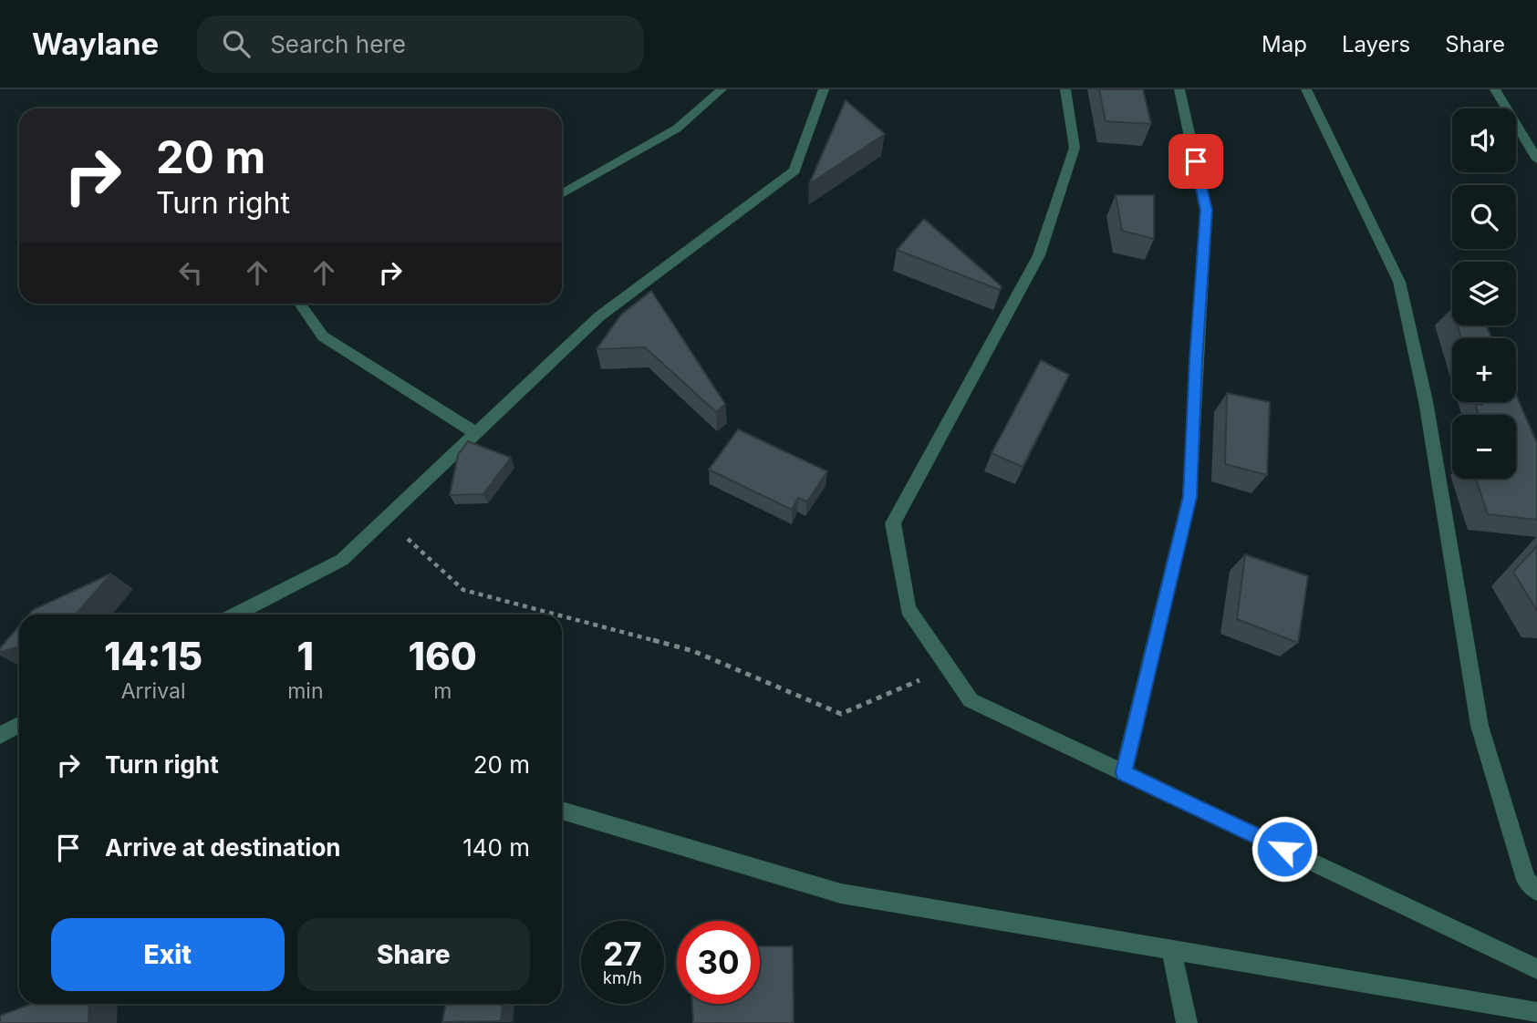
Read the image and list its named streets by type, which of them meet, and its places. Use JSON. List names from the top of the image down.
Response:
{
  "page": {
    "header": "Waylane",
    "search": "Search here",
    "nav": ["Map", "Layers", "Share"],
    "map_buttons": ["+", "−"],
    "turn": ["20 m", "Turn right"],
    "eta": [
      "14:15",
      "Arrival",
      "1",
      "min",
      "160",
      "m"
    ],
    "list": [
      {
        "name": "Turn right",
        "value": "20 m"
      },
      {
        "name": "Arrive at destination",
        "value": "140 m"
      }
    ],
    "buttons": ["Exit", "Share"],
    "speed": "27 km/h",
    "limit": "30"
  }
}
